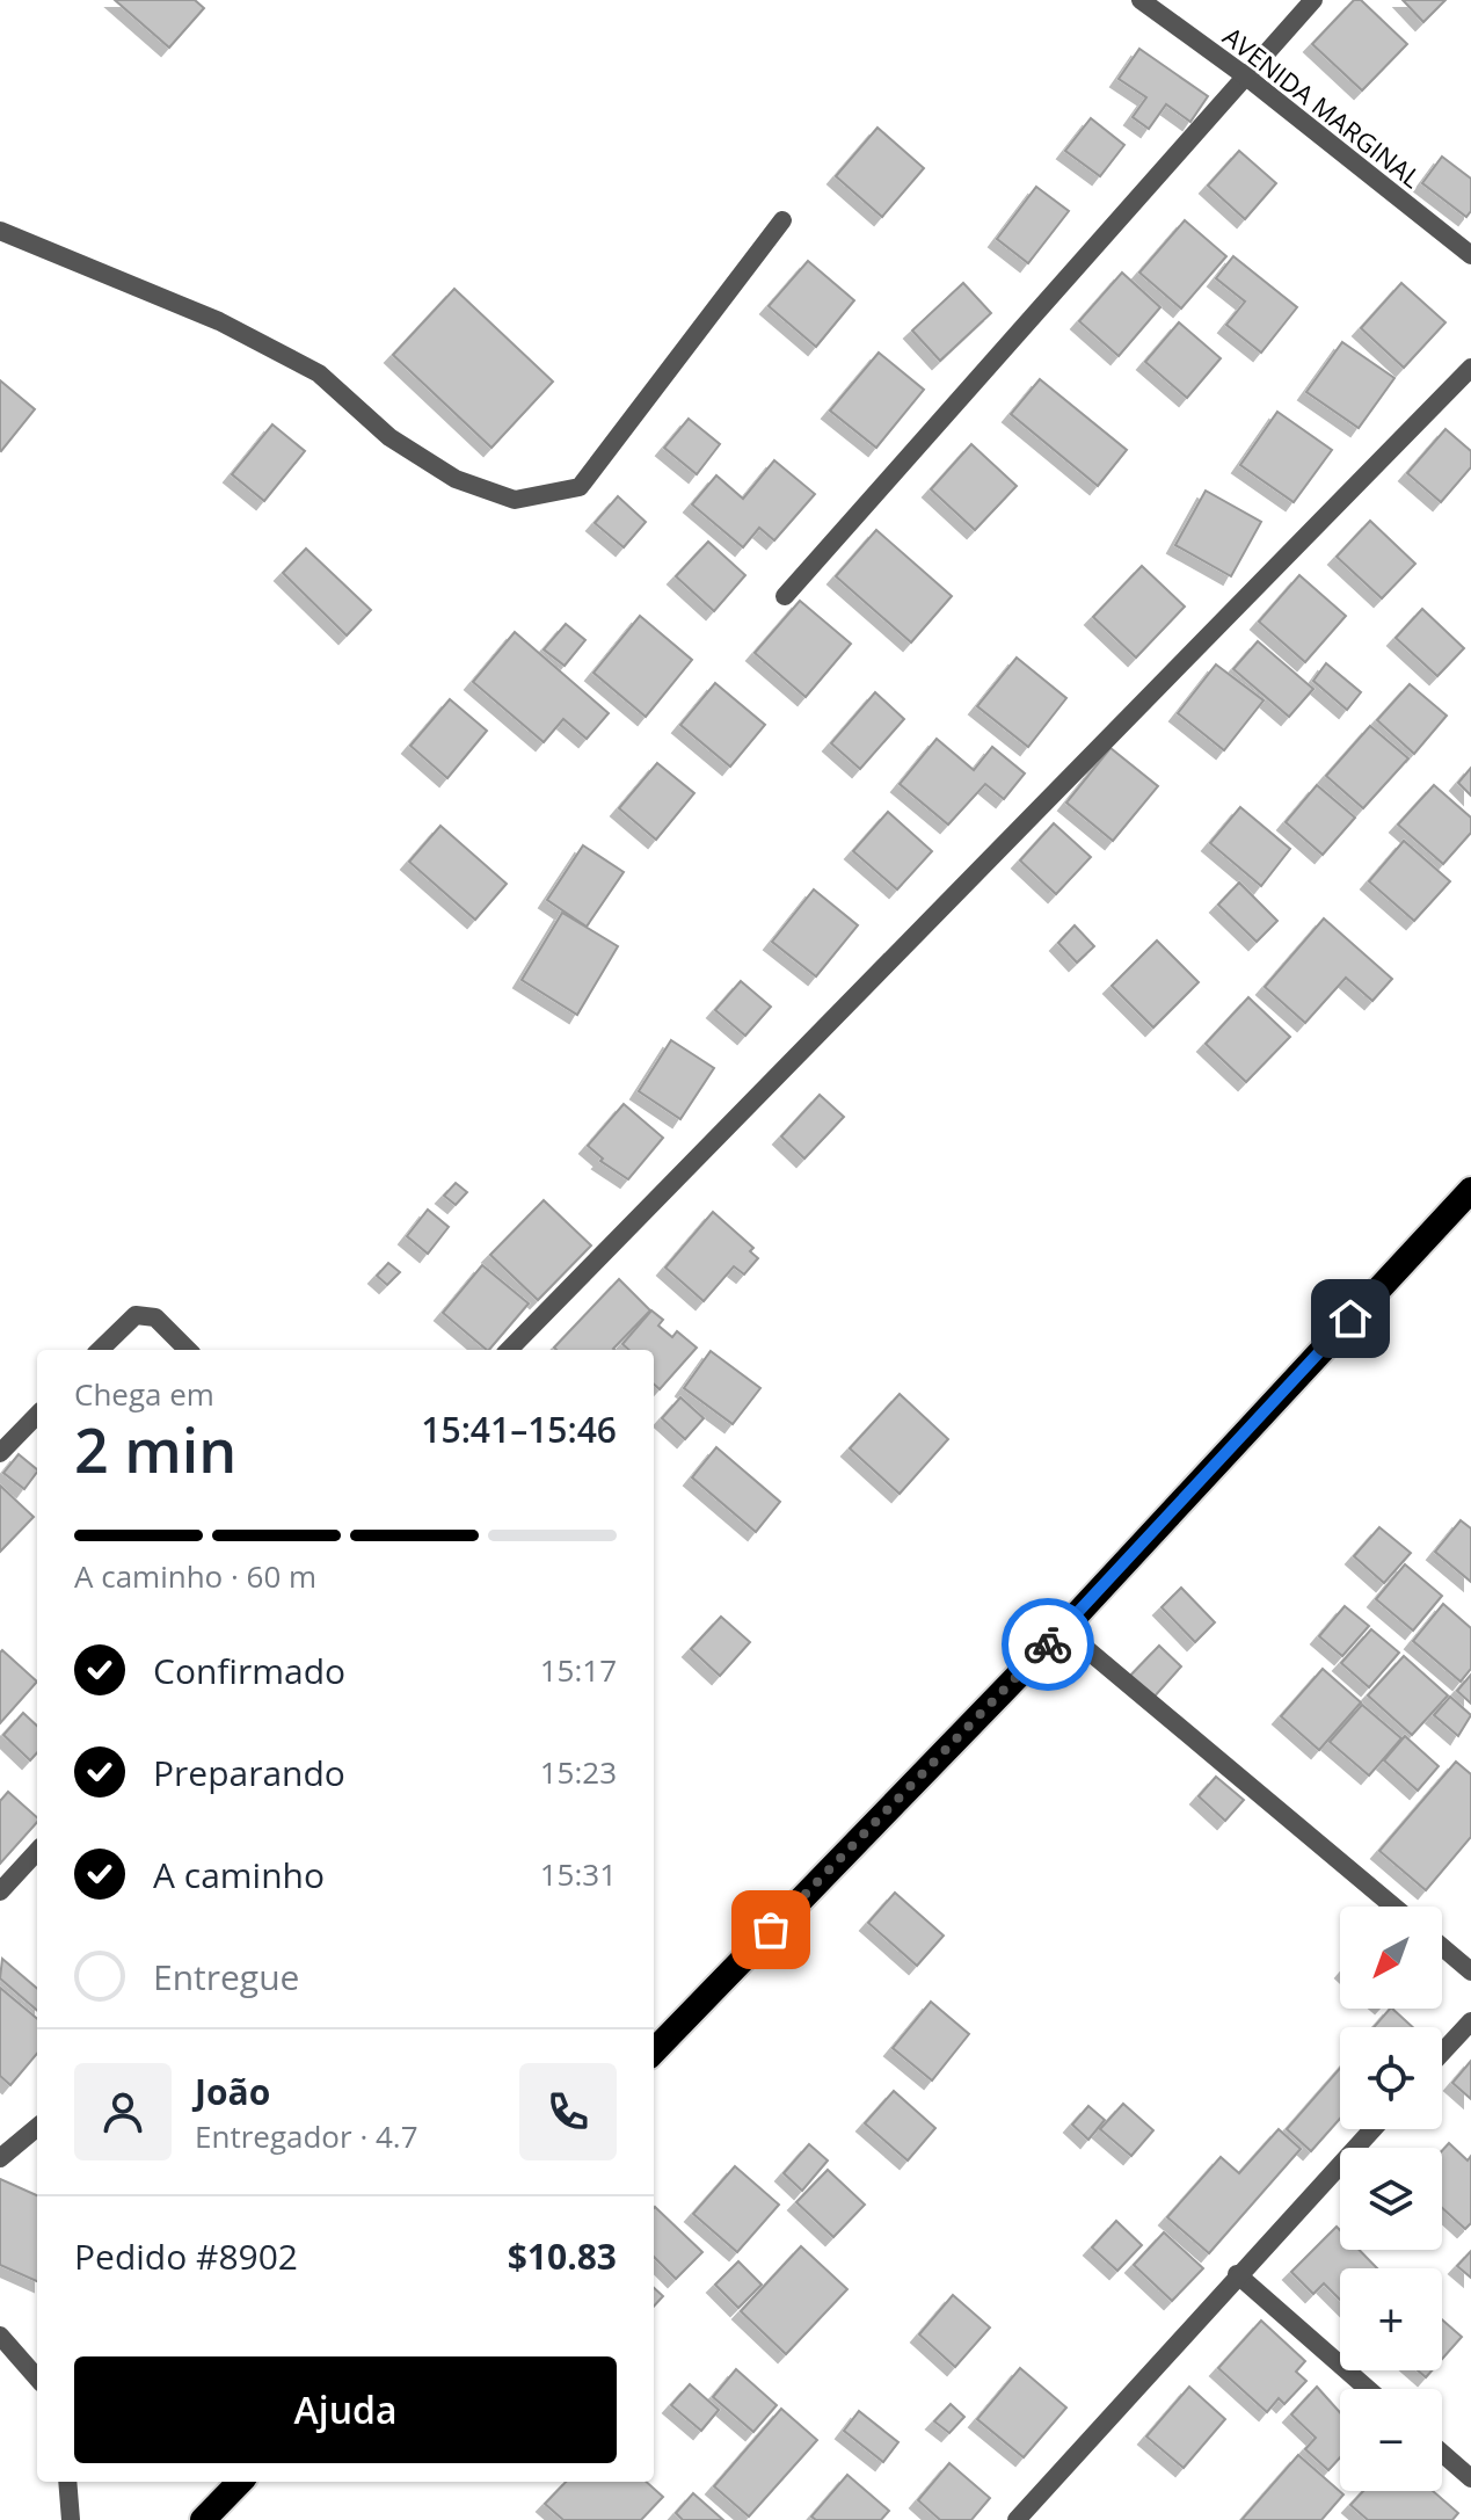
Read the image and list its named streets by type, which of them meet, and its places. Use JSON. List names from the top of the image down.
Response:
{
  "streets": {
    "street": ["AVENIDA MARGINAL"]
  },
  "north": "bottom left",
  "page": {
    "heading": ["2 min", "Chega em", "15:41–15:46"],
    "panel": [
      "João",
      "Entregador · 4.7",
      "Pedido #8902",
      "$10.83"
    ],
    "bar": "A caminho · 60 m",
    "list": [
      ["Confirmado", "15:17"],
      ["Preparando", "15:23"],
      ["A caminho", "15:31"],
      "Entregue"
    ],
    "map_buttons": ["+", "−"],
    "buttons": "Ajuda"
  }
}
